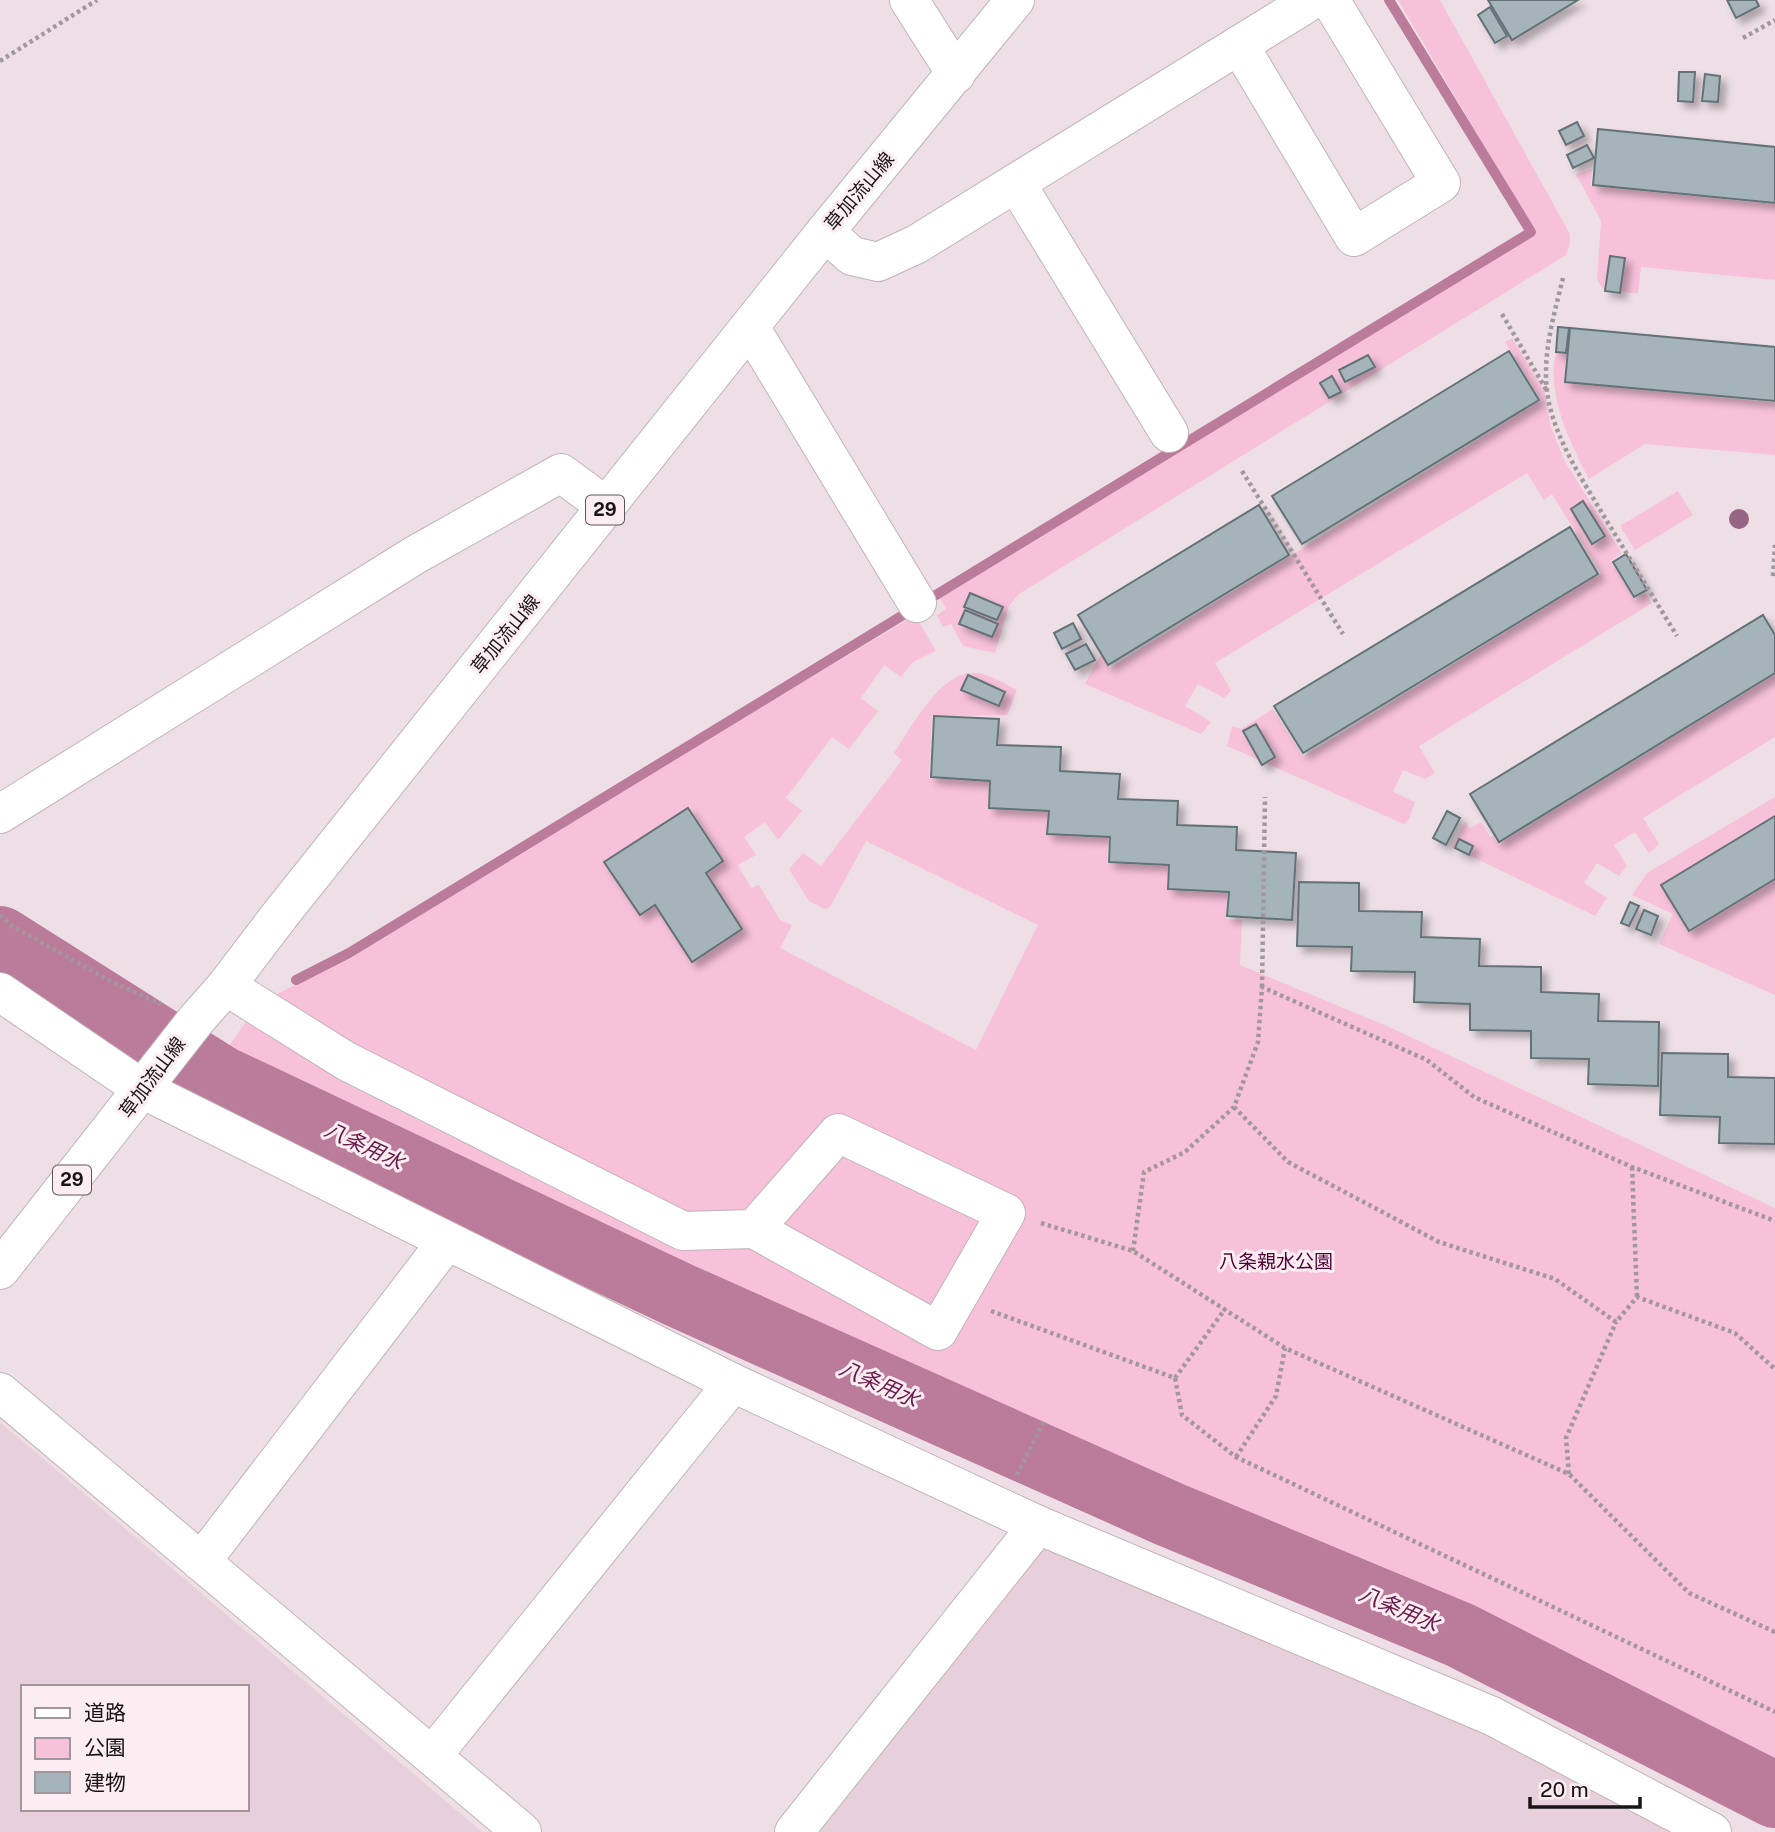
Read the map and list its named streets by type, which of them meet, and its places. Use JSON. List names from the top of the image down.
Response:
{
  "streets": {
    "street": ["草加流山線", "29"]
  },
  "water": ["八条用水"],
  "parks": ["八条親水公園"],
  "legend": ["道路", "公園", "建物"],
  "scale_bar": "20 m"
}
